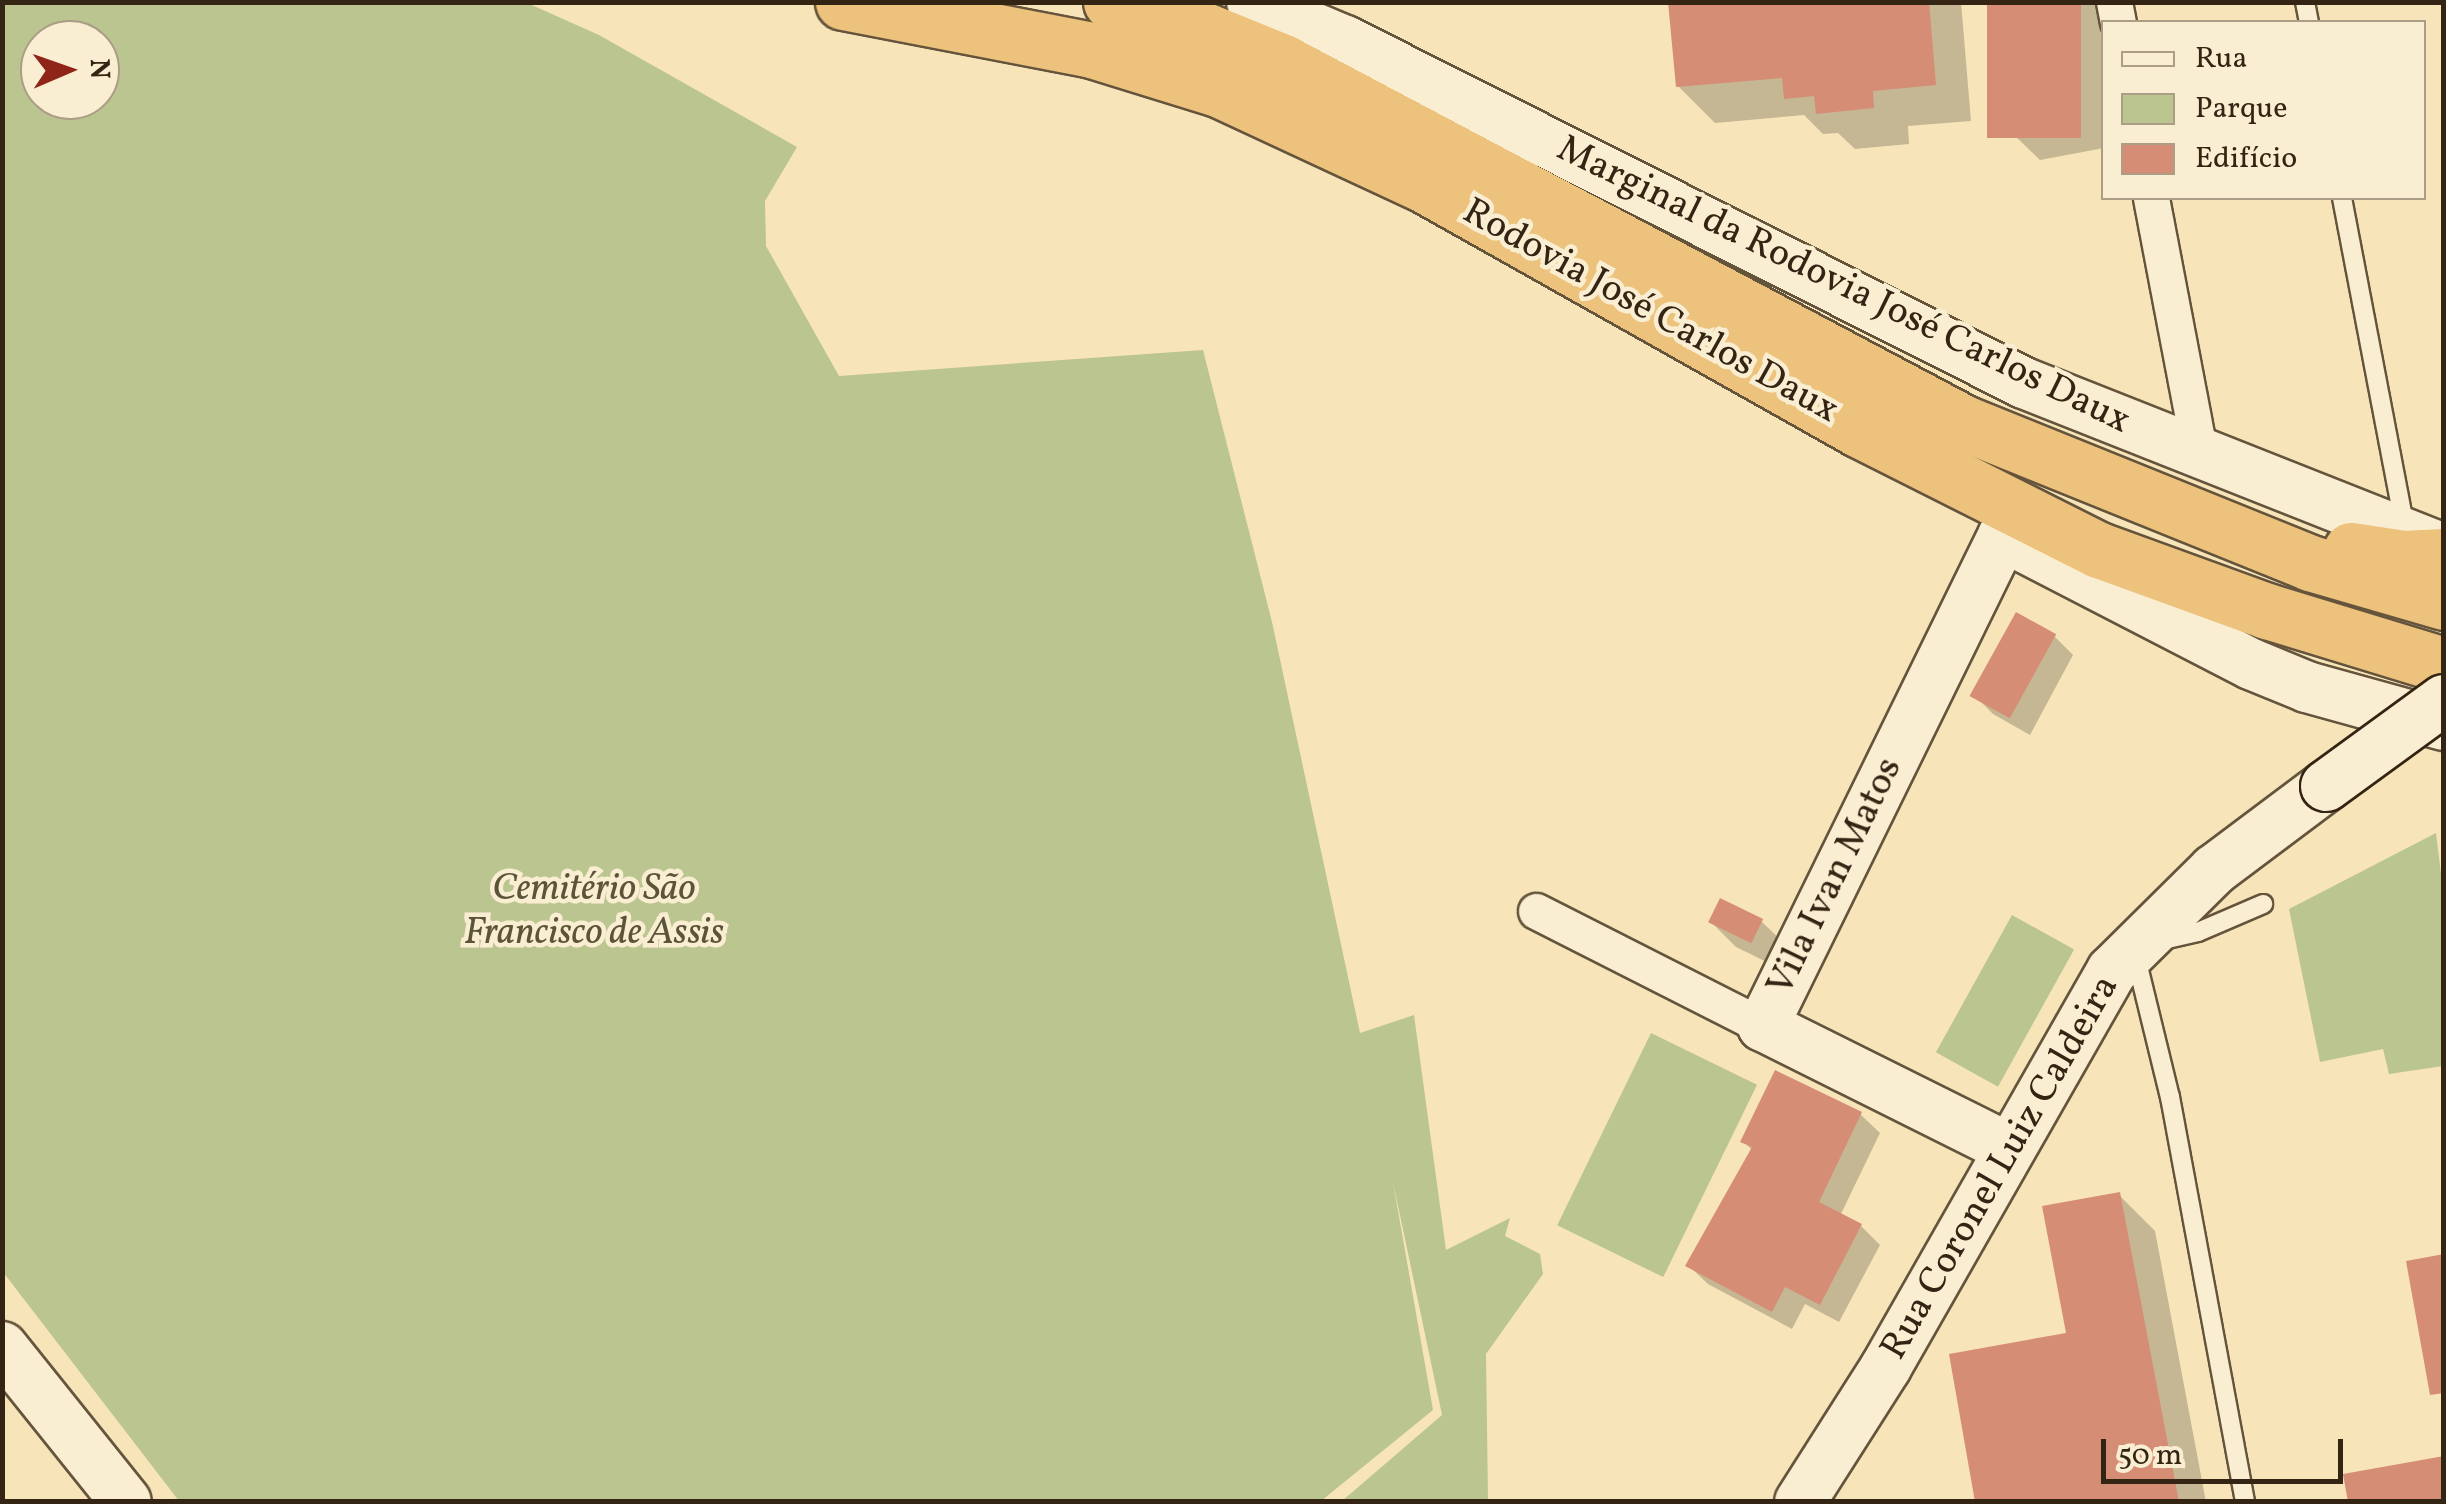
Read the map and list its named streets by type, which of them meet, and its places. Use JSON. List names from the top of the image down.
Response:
{
  "streets": {
    "highway": ["Rodovia José Carlos Daux"],
    "main road": ["Marginal da Rodovia José Carlos Daux", "Vila Ivan Matos", "Rua Coronel Luiz Caldeira"]
  },
  "crossings": [
    ["Vila Ivan Matos", "Rua Coronel Luiz Caldeira"]
  ],
  "parks": ["Cemitério São Francisco de Assis"],
  "legend": ["Rua", "Parque", "Edifício"],
  "scale_bar": "50 m",
  "north": "right"
}
